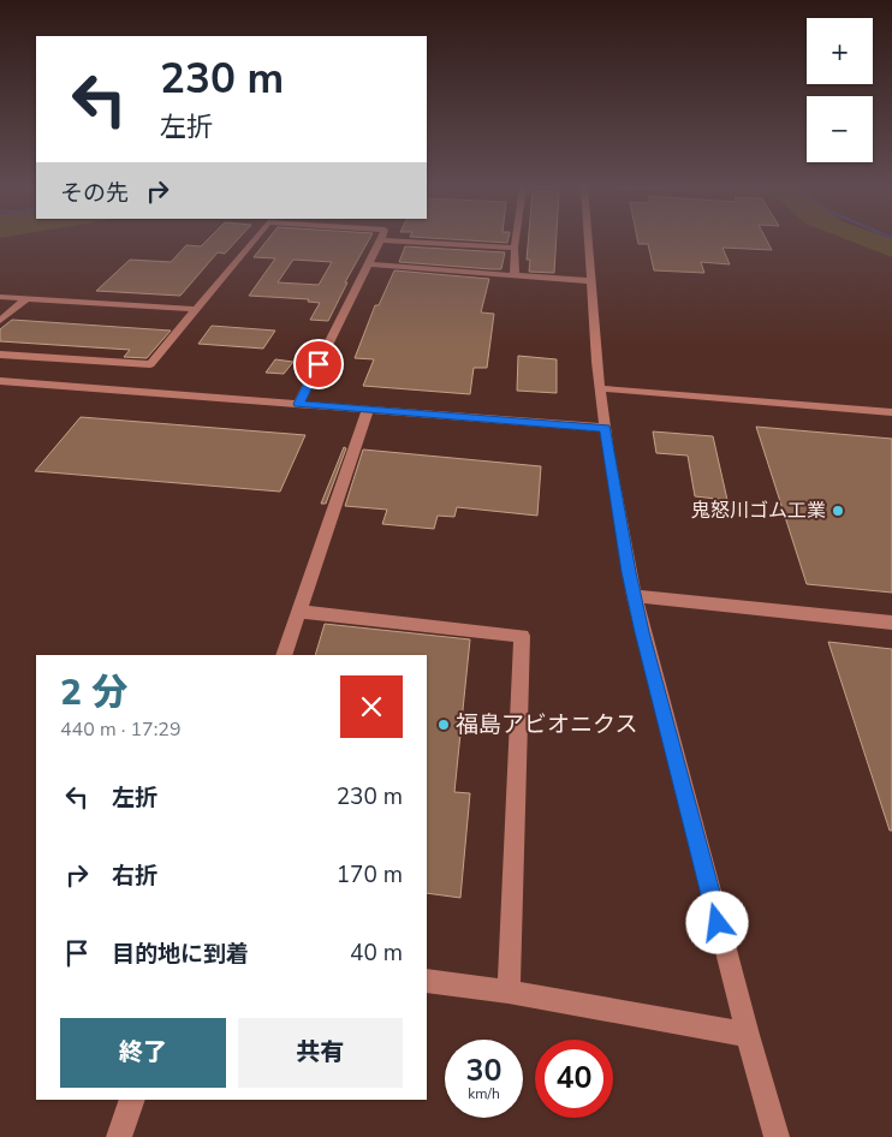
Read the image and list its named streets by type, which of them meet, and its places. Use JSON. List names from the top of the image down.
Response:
{
  "places": ["鬼怒川ゴム工業", "福島アビオニクス"],
  "page": {
    "map_buttons": ["+", "−"],
    "turn": ["230 m", "左折"],
    "then": "その先",
    "heading": ["2 分", "440 m · 17:29"],
    "list": [
      {
        "name": "左折",
        "value": "230 m"
      },
      {
        "name": "右折",
        "value": "170 m"
      },
      {
        "name": "目的地に到着",
        "value": "40 m"
      }
    ],
    "buttons": ["終了", "共有"],
    "speed": "30 km/h",
    "limit": "40"
  }
}
